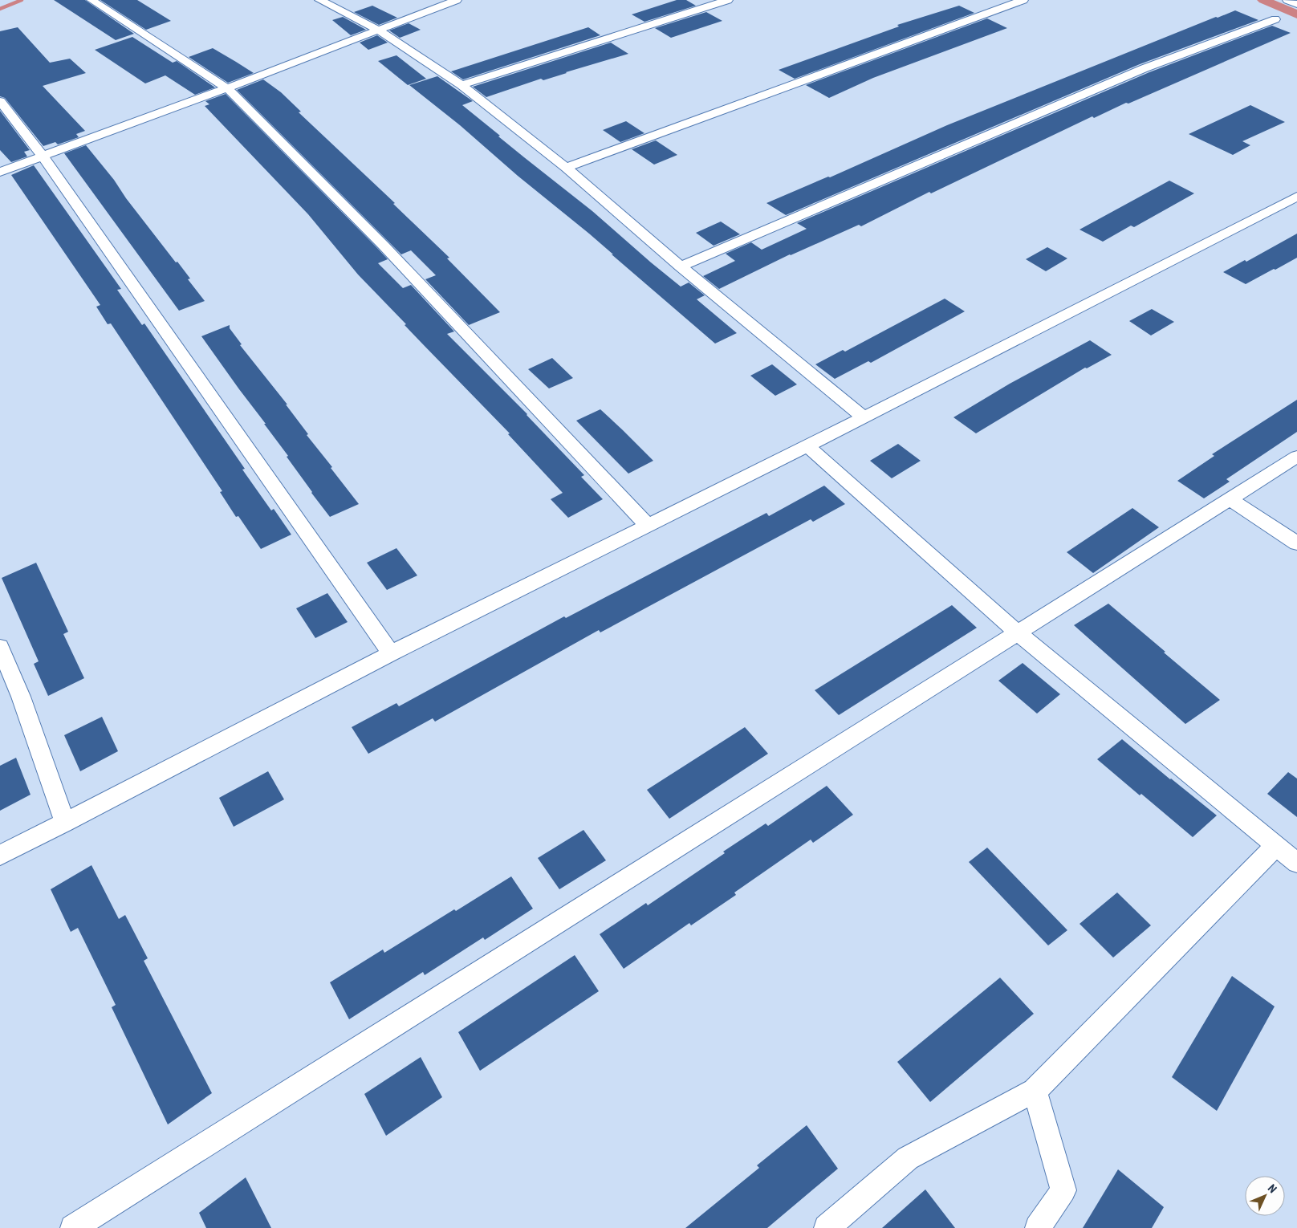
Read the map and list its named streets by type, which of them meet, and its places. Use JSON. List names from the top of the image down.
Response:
{
  "north": "top right"
}
